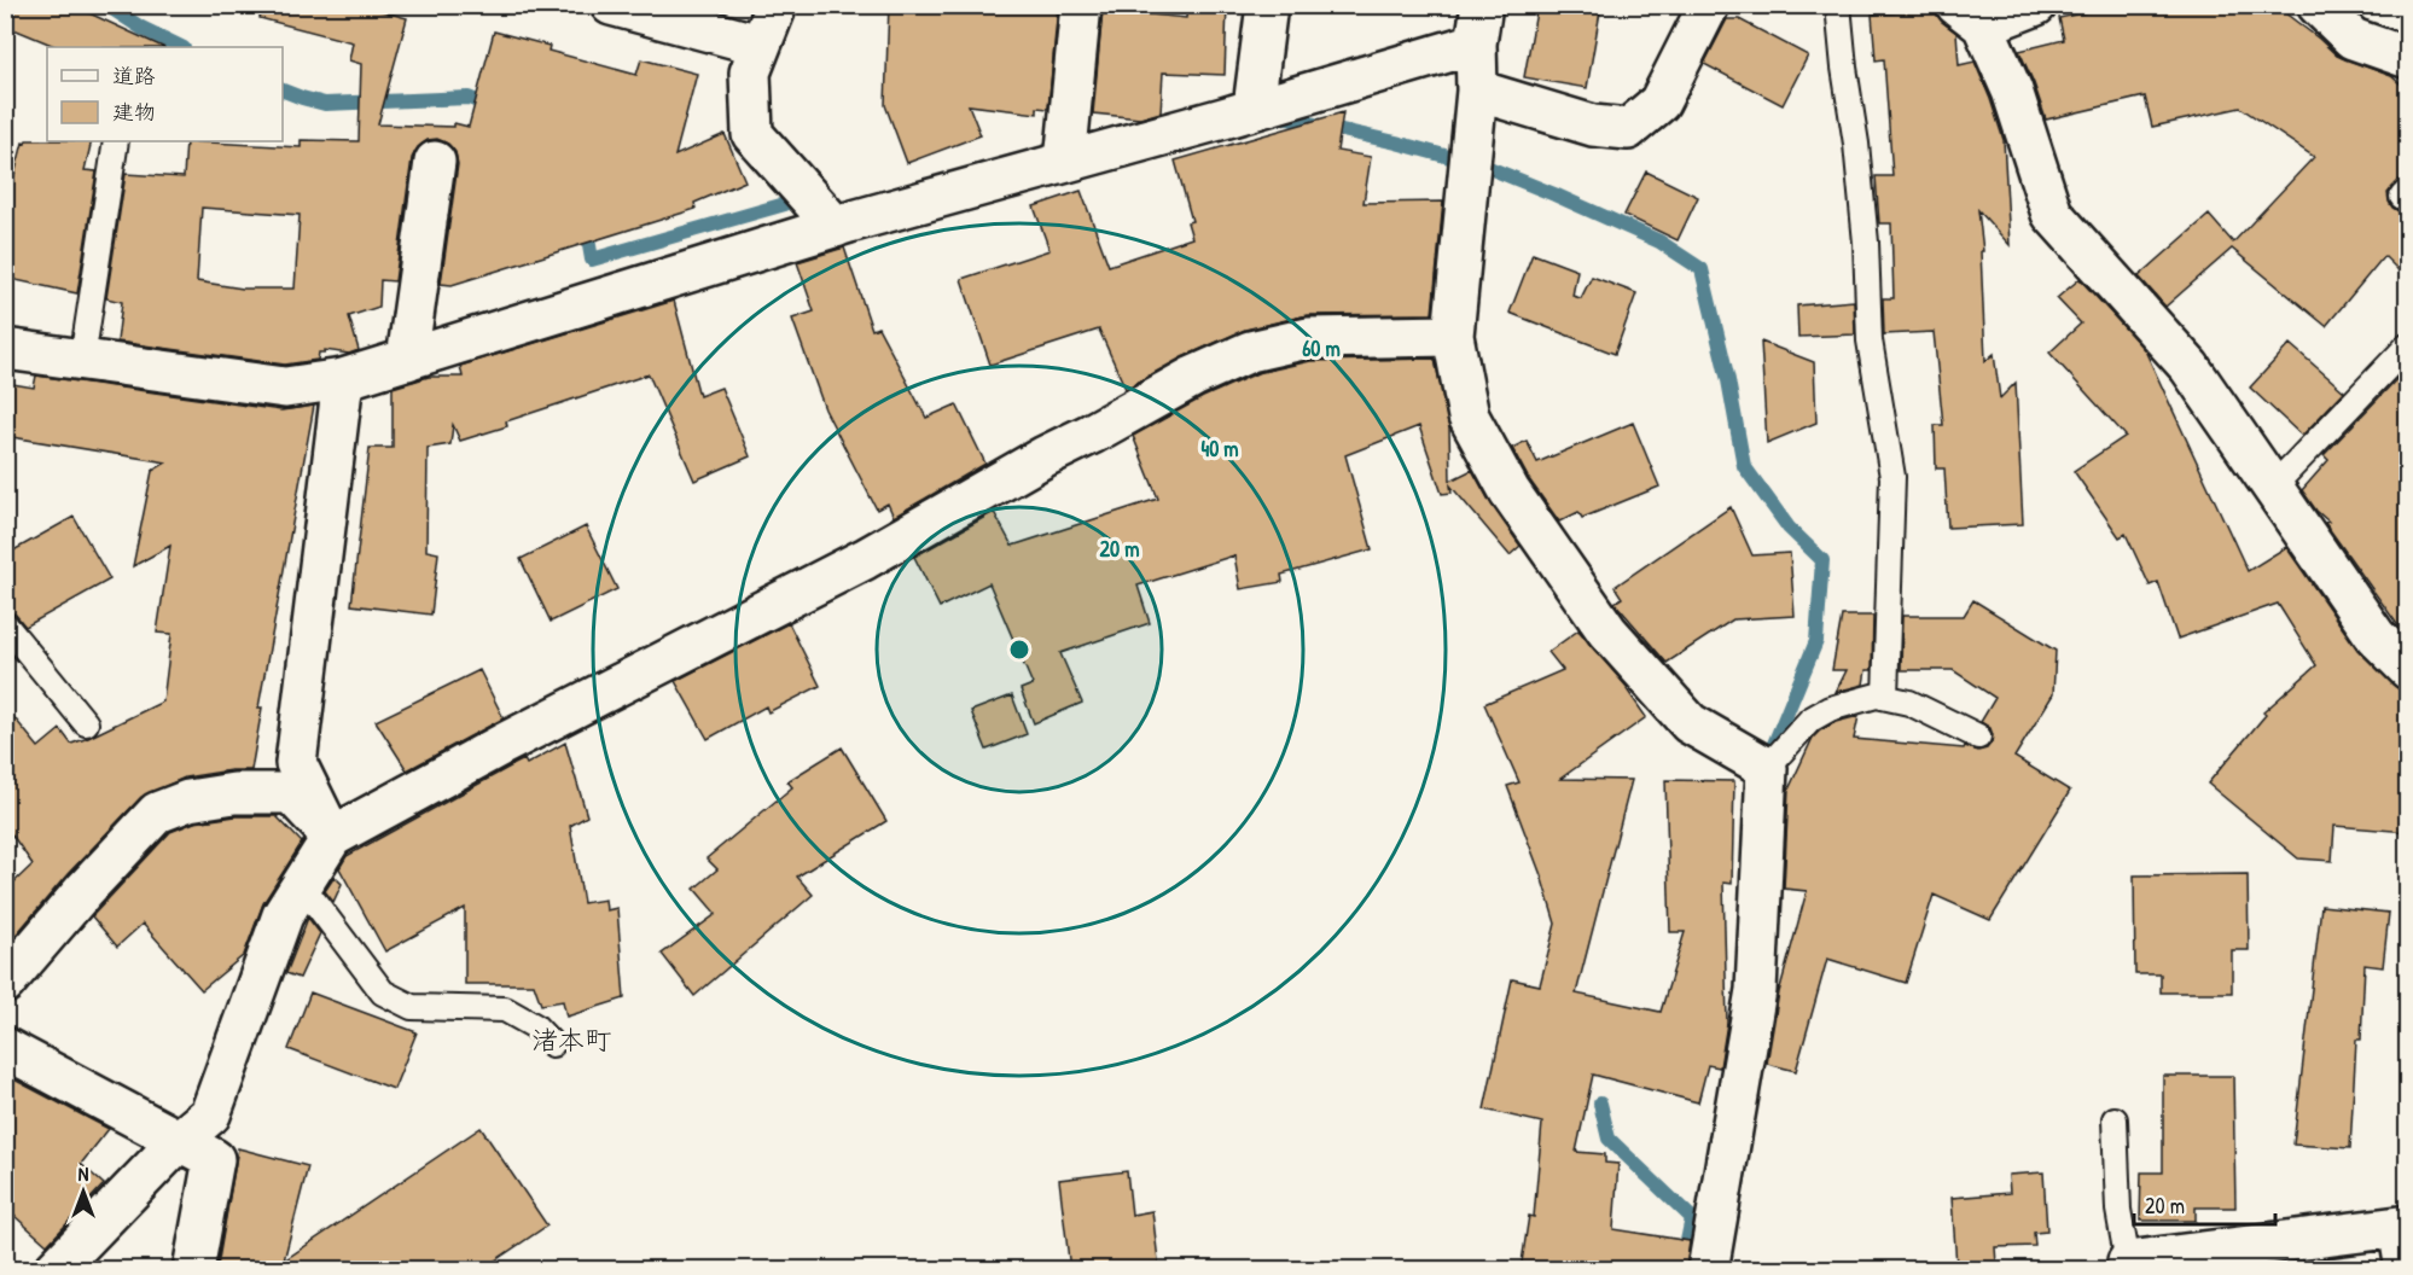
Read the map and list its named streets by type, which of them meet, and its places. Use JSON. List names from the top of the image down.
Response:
{
  "districts": ["渚本町"],
  "legend": ["道路", "建物"],
  "scale_bar": "20 m",
  "north": "top",
  "rings": ["60 m", "40 m", "20 m"]
}
